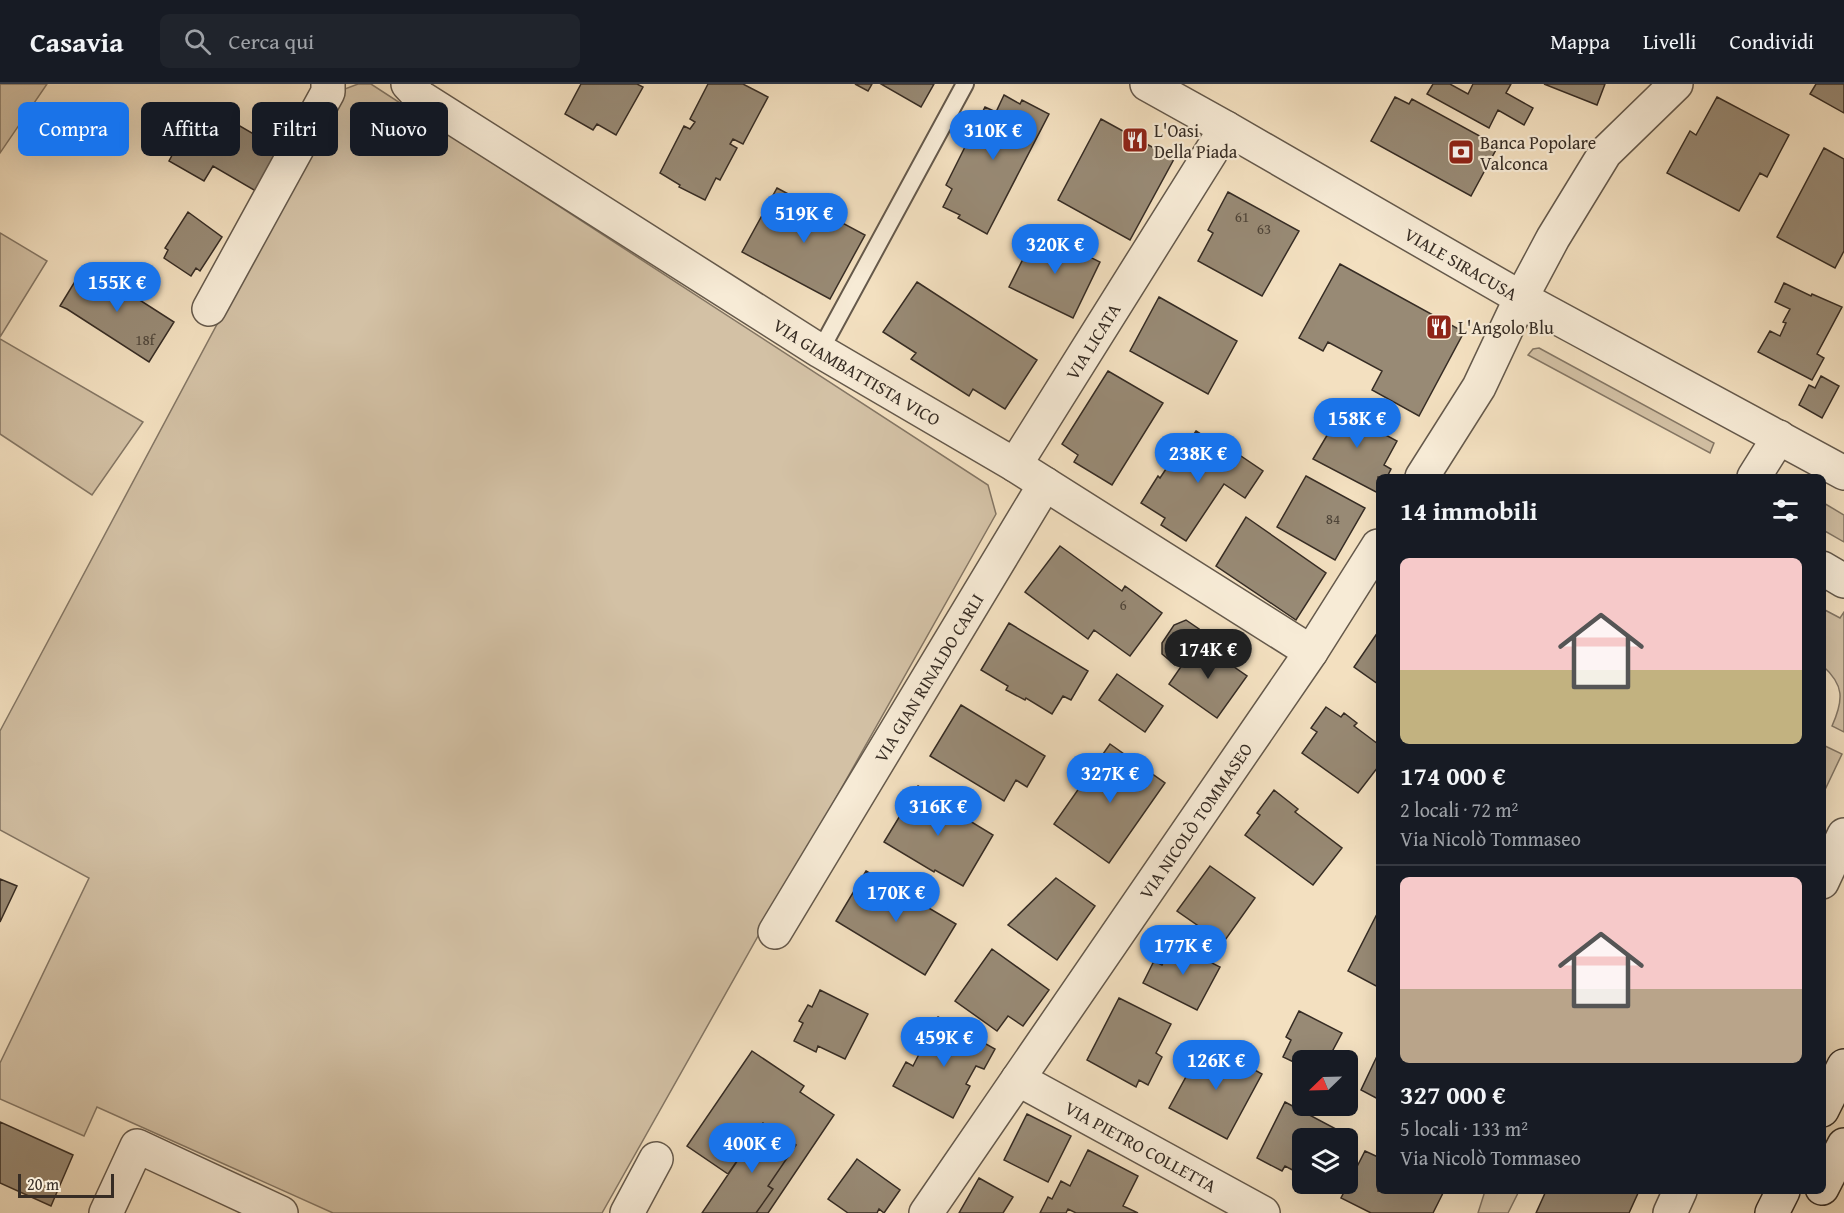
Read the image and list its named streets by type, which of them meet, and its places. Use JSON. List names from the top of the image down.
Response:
{
  "streets": {
    "street": [
      "VIALE SIRACUSA",
      "VIA LICATA",
      "VIA GIAMBATTISTA VICO",
      "VIA GIAN RINALDO CARLI",
      "VIA NICOLÒ TOMMASEO",
      "VIA PIETRO COLLETTA"
    ]
  },
  "crossings": [
    ["VIALE SIRACUSA", "VIA LICATA"],
    ["VIA LICATA", "VIA GIAMBATTISTA VICO"],
    ["VIA GIAMBATTISTA VICO", "VIA GIAN RINALDO CARLI"],
    ["VIA GIAMBATTISTA VICO", "VIA NICOLÒ TOMMASEO"],
    ["VIA NICOLÒ TOMMASEO", "VIA PIETRO COLLETTA"]
  ],
  "places": {
    "restaurant": ["L'Oasi Della Piada", "L'Angolo Blu"],
    "bank": ["Banca Popolare Valconca"]
  },
  "house_numbers": [
    "61",
    "63",
    "18f",
    "84",
    "6"
  ],
  "scale_bar": "20 m",
  "north": "bottom left",
  "page": {
    "header": "Casavia",
    "search": "Cerca qui",
    "nav": ["Mappa", "Livelli", "Condividi"],
    "chip": [
      "Compra",
      "Affitta",
      "Filtri",
      "Nuovo"
    ],
    "price": [
      "310K €",
      "519K €",
      "320K €",
      "155K €",
      "158K €",
      "238K €",
      "174K €",
      "327K €",
      "316K €",
      "170K €",
      "177K €",
      "459K €",
      "126K €",
      "400K €"
    ],
    "heading": "14 immobili",
    "list": [
      {
        "name": "174 000 €",
        "note": "2 locali · 72 m² · Via Nicolò Tommaseo"
      },
      {
        "name": "327 000 €",
        "note": "5 locali · 133 m² · Via Nicolò Tommaseo"
      }
    ],
    "scale": "20 m"
  }
}
